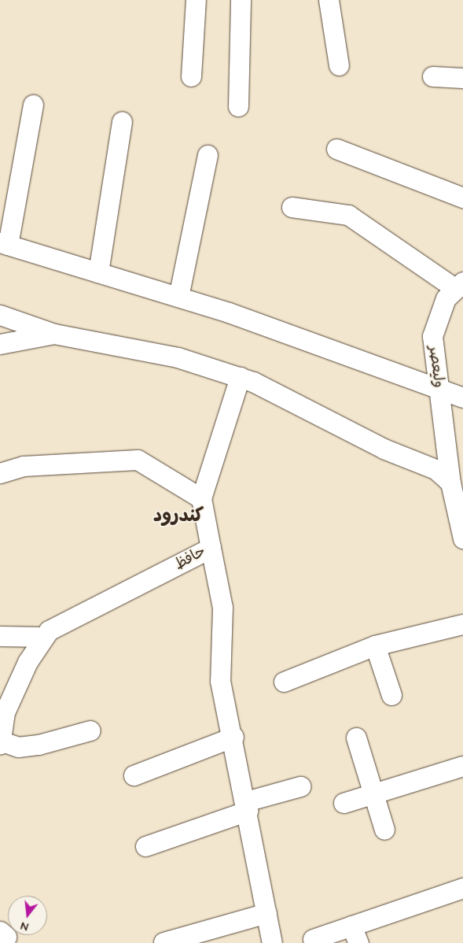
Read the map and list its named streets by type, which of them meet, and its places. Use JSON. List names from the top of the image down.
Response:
{
  "streets": {
    "street": ["ولیعصر", "حافظ"]
  },
  "districts": ["کندرود"],
  "north": "bottom"
}
